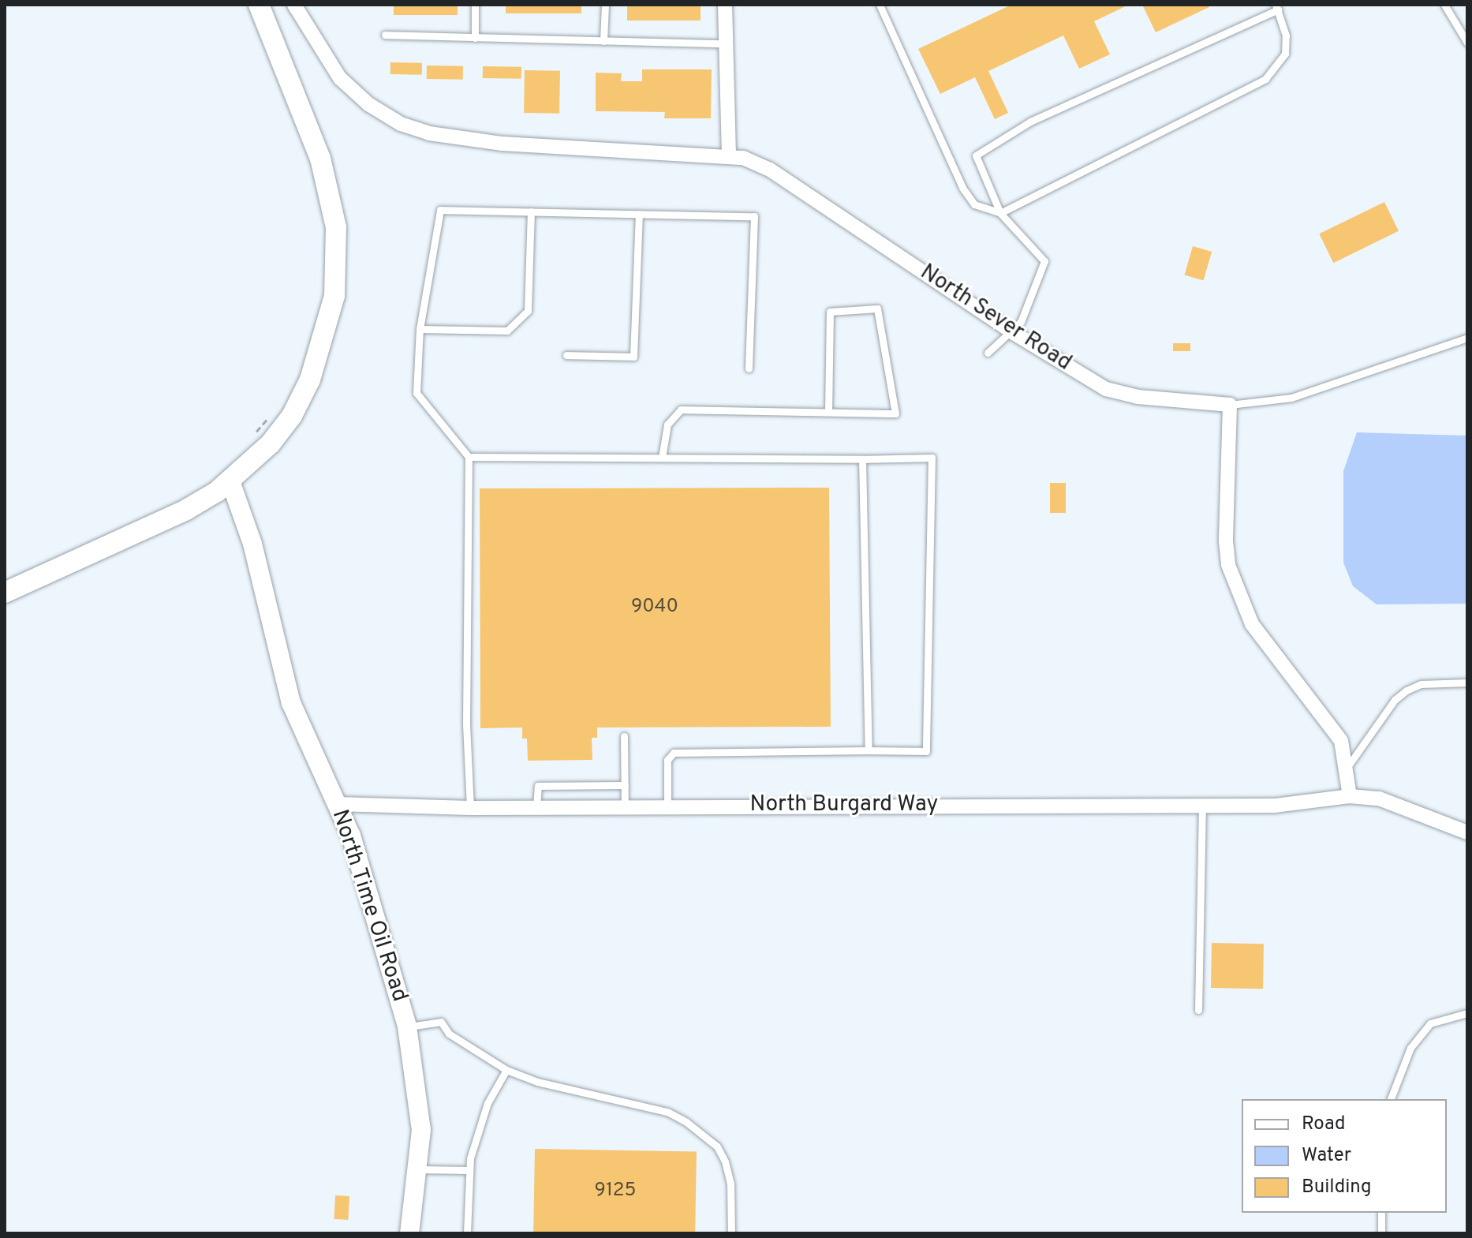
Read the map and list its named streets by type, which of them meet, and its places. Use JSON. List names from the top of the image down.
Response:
{
  "streets": {
    "street": ["North Sever Road", "North Burgard Way", "North Time Oil Road"]
  },
  "crossings": [
    ["North Burgard Way", "North Time Oil Road"]
  ],
  "house_numbers": ["9040", "9125"],
  "legend": ["Road", "Water", "Building"]
}
